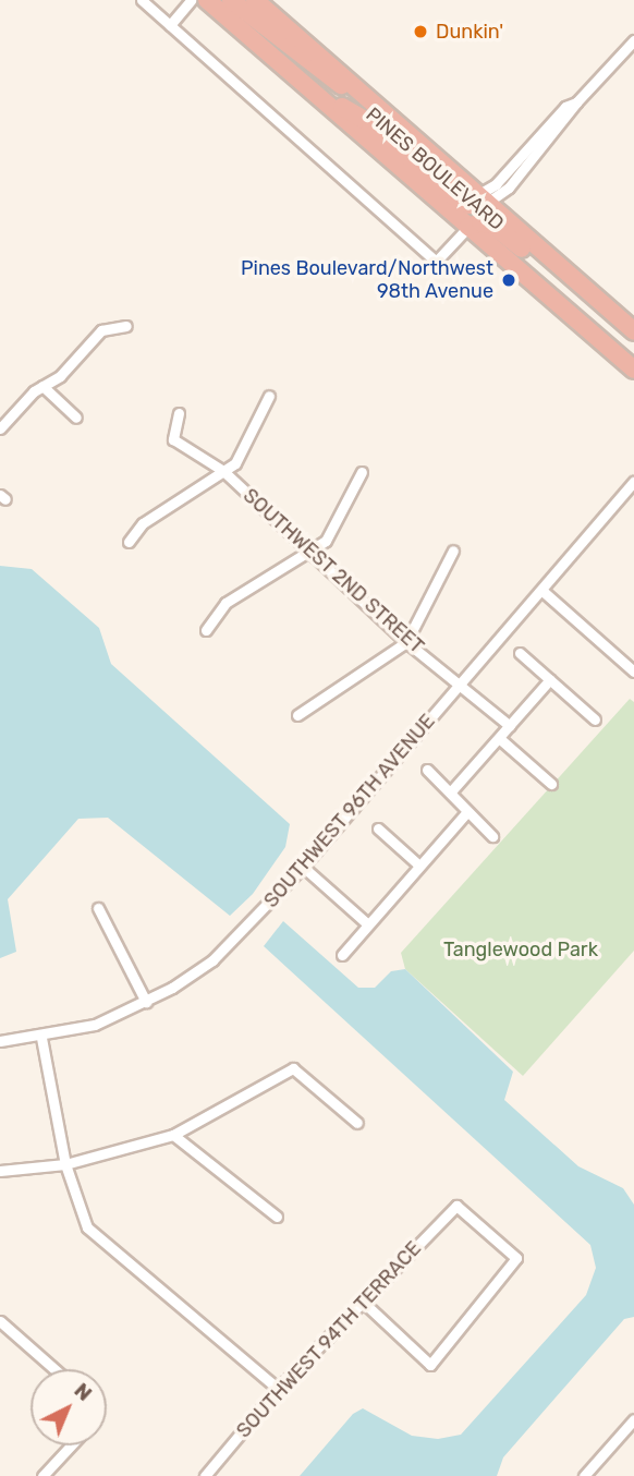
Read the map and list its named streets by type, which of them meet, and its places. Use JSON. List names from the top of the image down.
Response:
{
  "streets": {
    "highway": ["PINES BOULEVARD"],
    "street": ["SOUTHWEST 2ND STREET", "SOUTHWEST 96TH AVENUE", "SOUTHWEST 94TH TERRACE"]
  },
  "crossings": [
    ["SOUTHWEST 2ND STREET", "SOUTHWEST 96TH AVENUE"]
  ],
  "parks": ["Tanglewood Park"],
  "places": ["Dunkin'", "Pines Boulevard/Northwest 98th Avenue"],
  "north": "top right"
}
